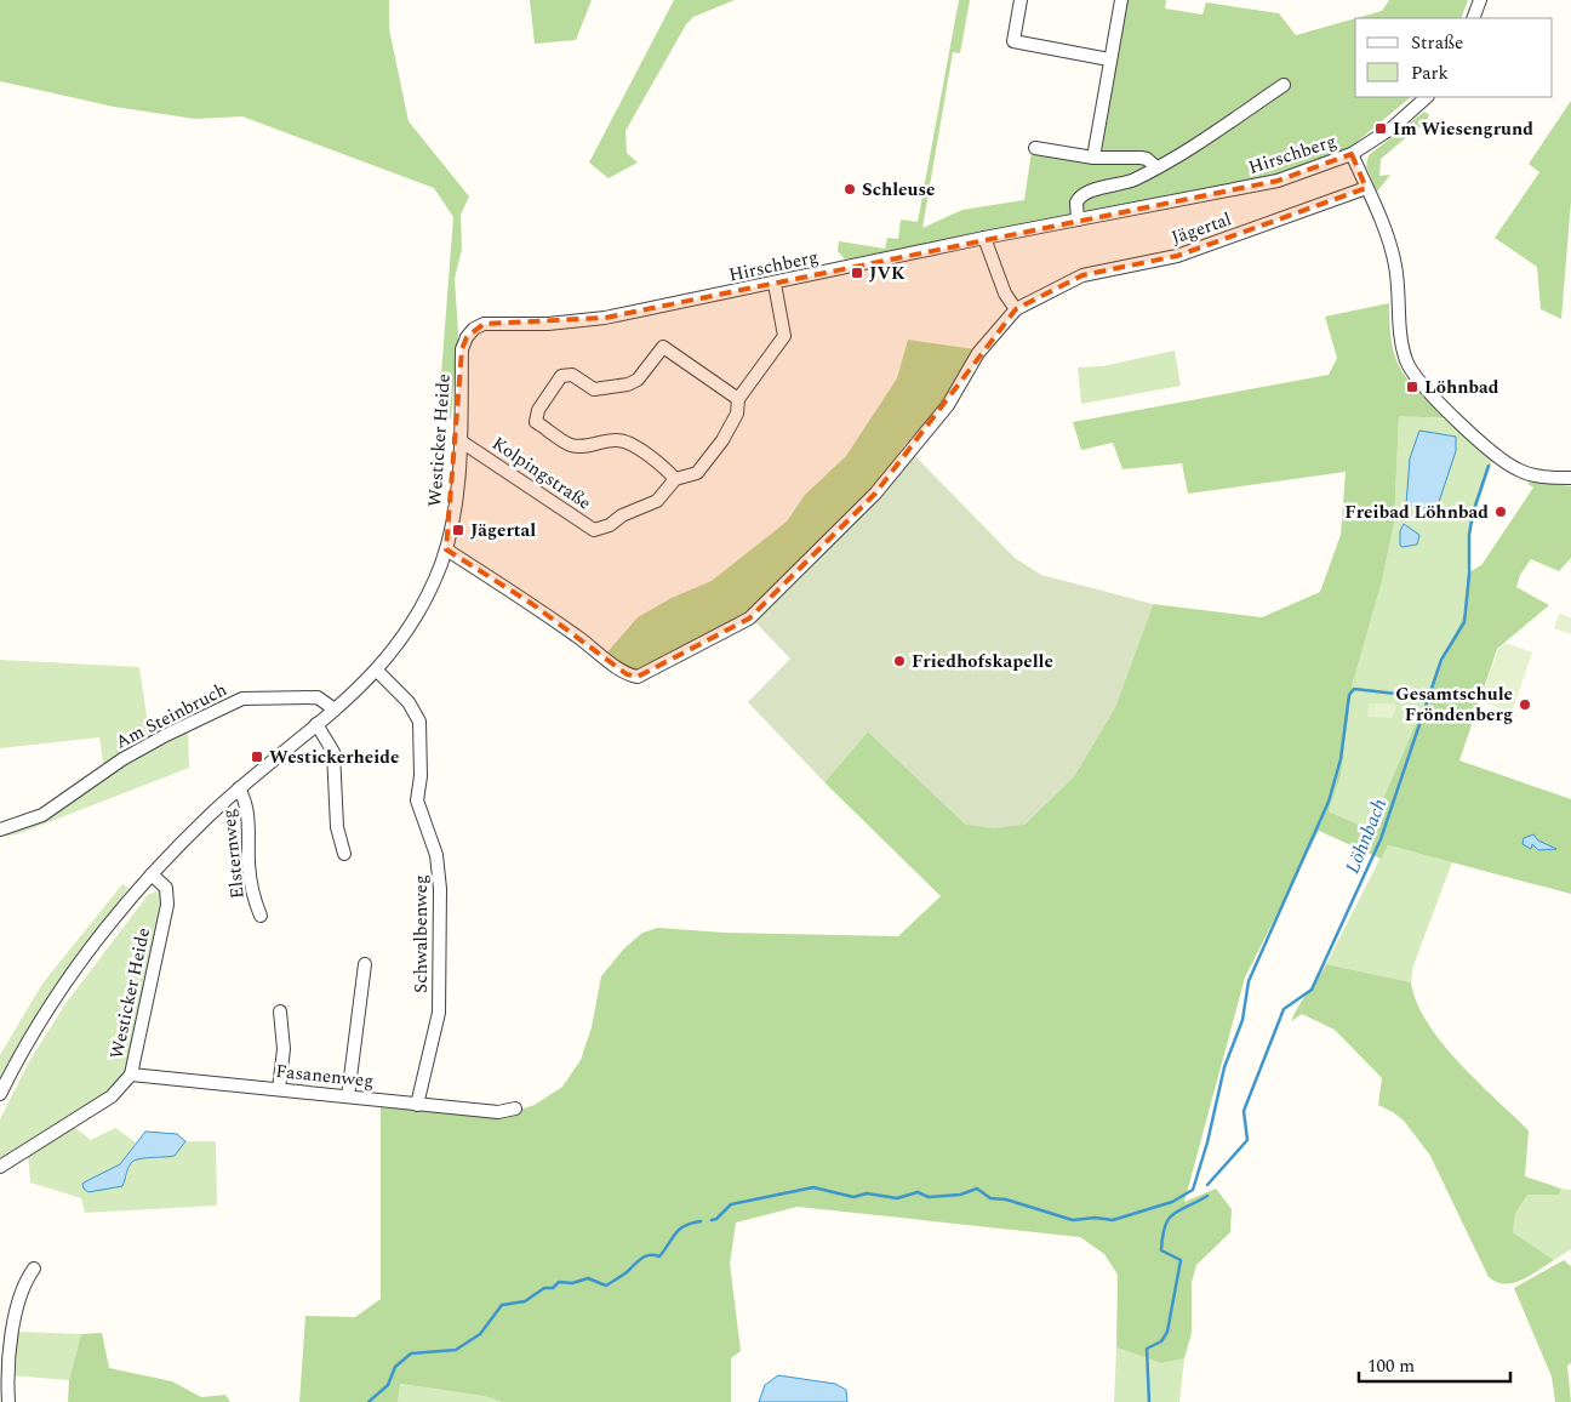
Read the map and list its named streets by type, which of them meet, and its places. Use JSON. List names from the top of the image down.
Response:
{
  "streets": {
    "street": [
      "Hirschberg",
      "Jägertal",
      "Westicker Heide",
      "Kolpingstraße",
      "Am Steinbruch",
      "Elsternweg",
      "Schwalbenweg",
      "Fasanenweg"
    ]
  },
  "crossings": [
    ["Hirschberg", "Westicker Heide"],
    ["Hirschberg", "Kolpingstraße"],
    ["Westicker Heide", "Kolpingstraße"],
    ["Westicker Heide", "Am Steinbruch"],
    ["Westicker Heide", "Elsternweg"],
    ["Westicker Heide", "Schwalbenweg"],
    ["Westicker Heide", "Fasanenweg"],
    ["Schwalbenweg", "Fasanenweg"]
  ],
  "water": ["Löhnbach"],
  "places": {
    "transit": [
      "Im Wiesengrund",
      "JVK",
      "Löhnbad",
      "Jägertal",
      "Westickerheide"
    ],
    "other": [
      "Schleuse",
      "Freibad Löhnbad",
      "Friedhofskapelle",
      "Gesamtschule Fröndenberg"
    ]
  },
  "legend": ["Straße", "Park"],
  "scale_bar": "100 m"
}
